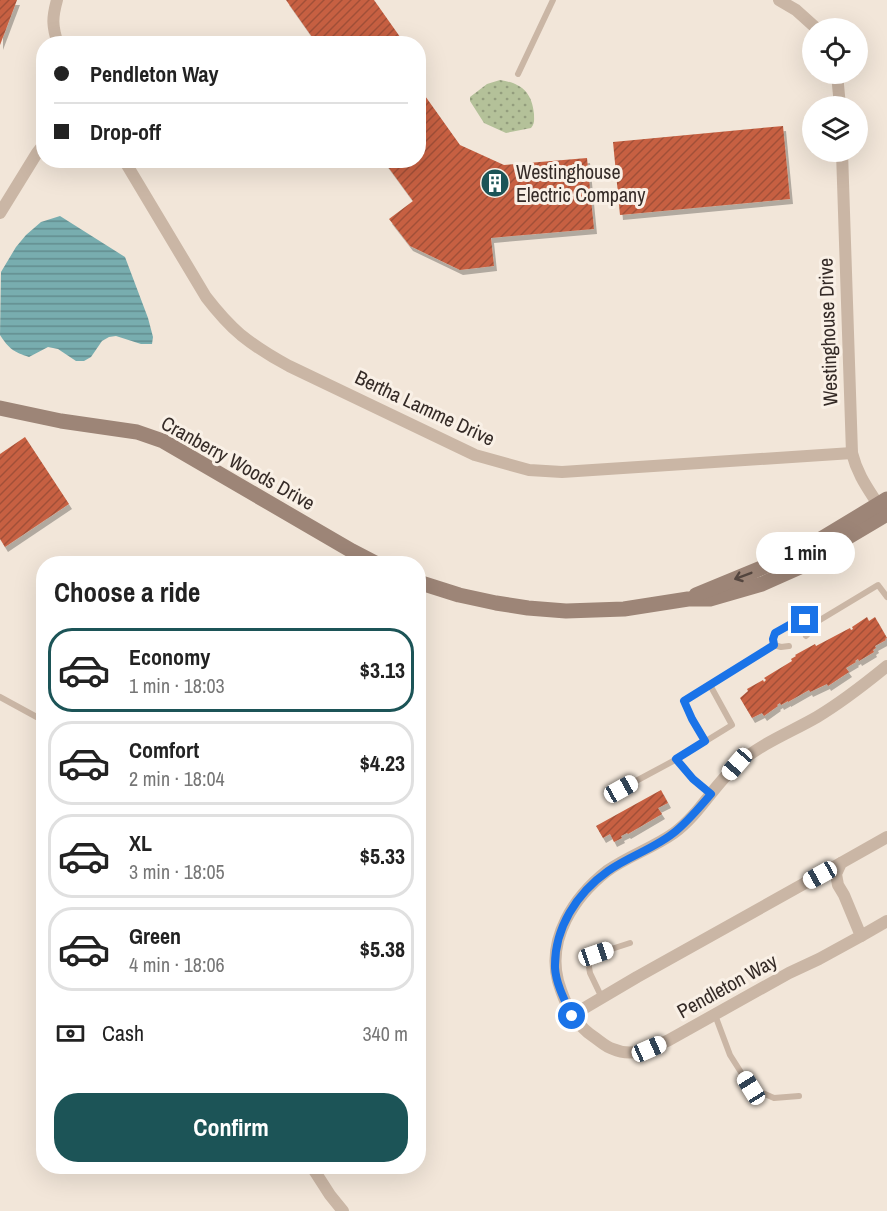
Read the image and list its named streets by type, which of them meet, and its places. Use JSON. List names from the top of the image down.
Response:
{
  "streets": {
    "street": [
      "Westinghouse Drive",
      "Bertha Lamme Drive",
      "Cranberry Woods Drive",
      "Pendleton Way"
    ]
  },
  "crossings": [
    ["Westinghouse Drive", "Bertha Lamme Drive"]
  ],
  "places": {
    "building": ["Westinghouse Electric Company"]
  },
  "page": {
    "banner": ["Pendleton Way", "Drop-off"],
    "bubble": "1 min",
    "heading": "Choose a ride",
    "list": [
      {
        "name": "Economy",
        "note": "1 min · 18:03",
        "value": "$3.13"
      },
      {
        "name": "Comfort",
        "note": "2 min · 18:04",
        "value": "$4.23"
      },
      {
        "name": "XL",
        "note": "3 min · 18:05",
        "value": "$5.33"
      },
      {
        "name": "Green",
        "note": "4 min · 18:06",
        "value": "$5.38"
      }
    ],
    "pay": ["Cash", "340 m"],
    "buttons": "Confirm"
  }
}
